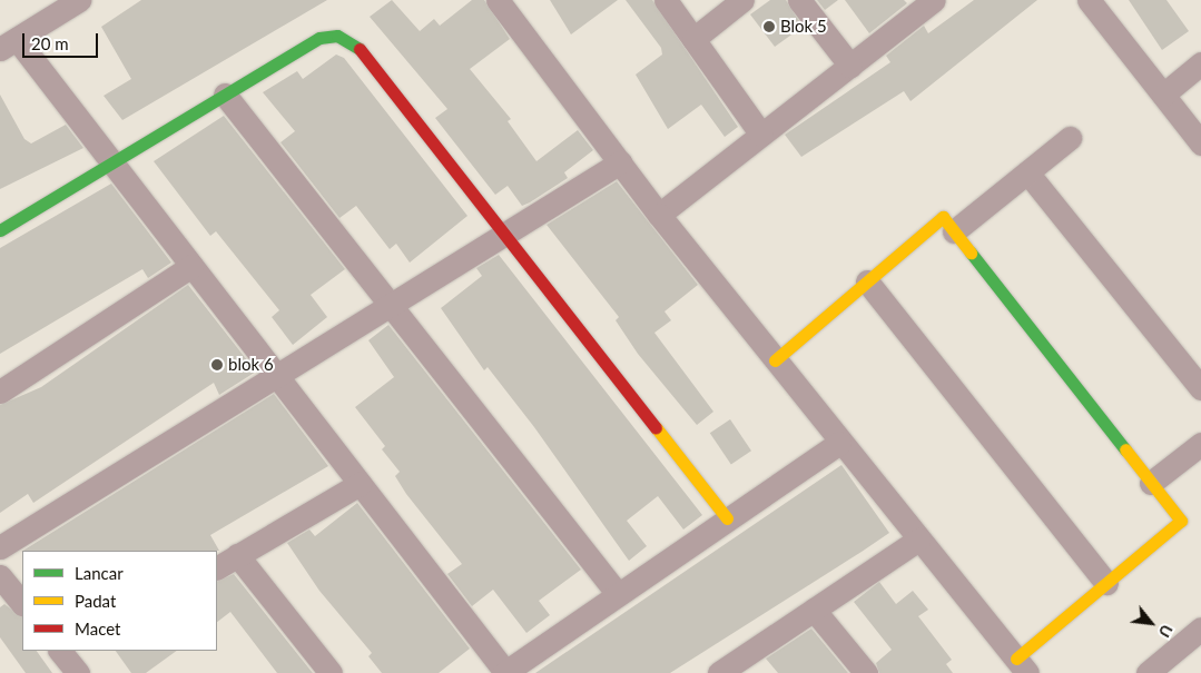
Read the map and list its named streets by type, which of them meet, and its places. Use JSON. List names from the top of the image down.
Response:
{
  "places": ["Blok 5", "blok 6"],
  "legend": ["Lancar", "Padat", "Macet"],
  "scale_bar": "20 m",
  "north": "bottom right"
}
